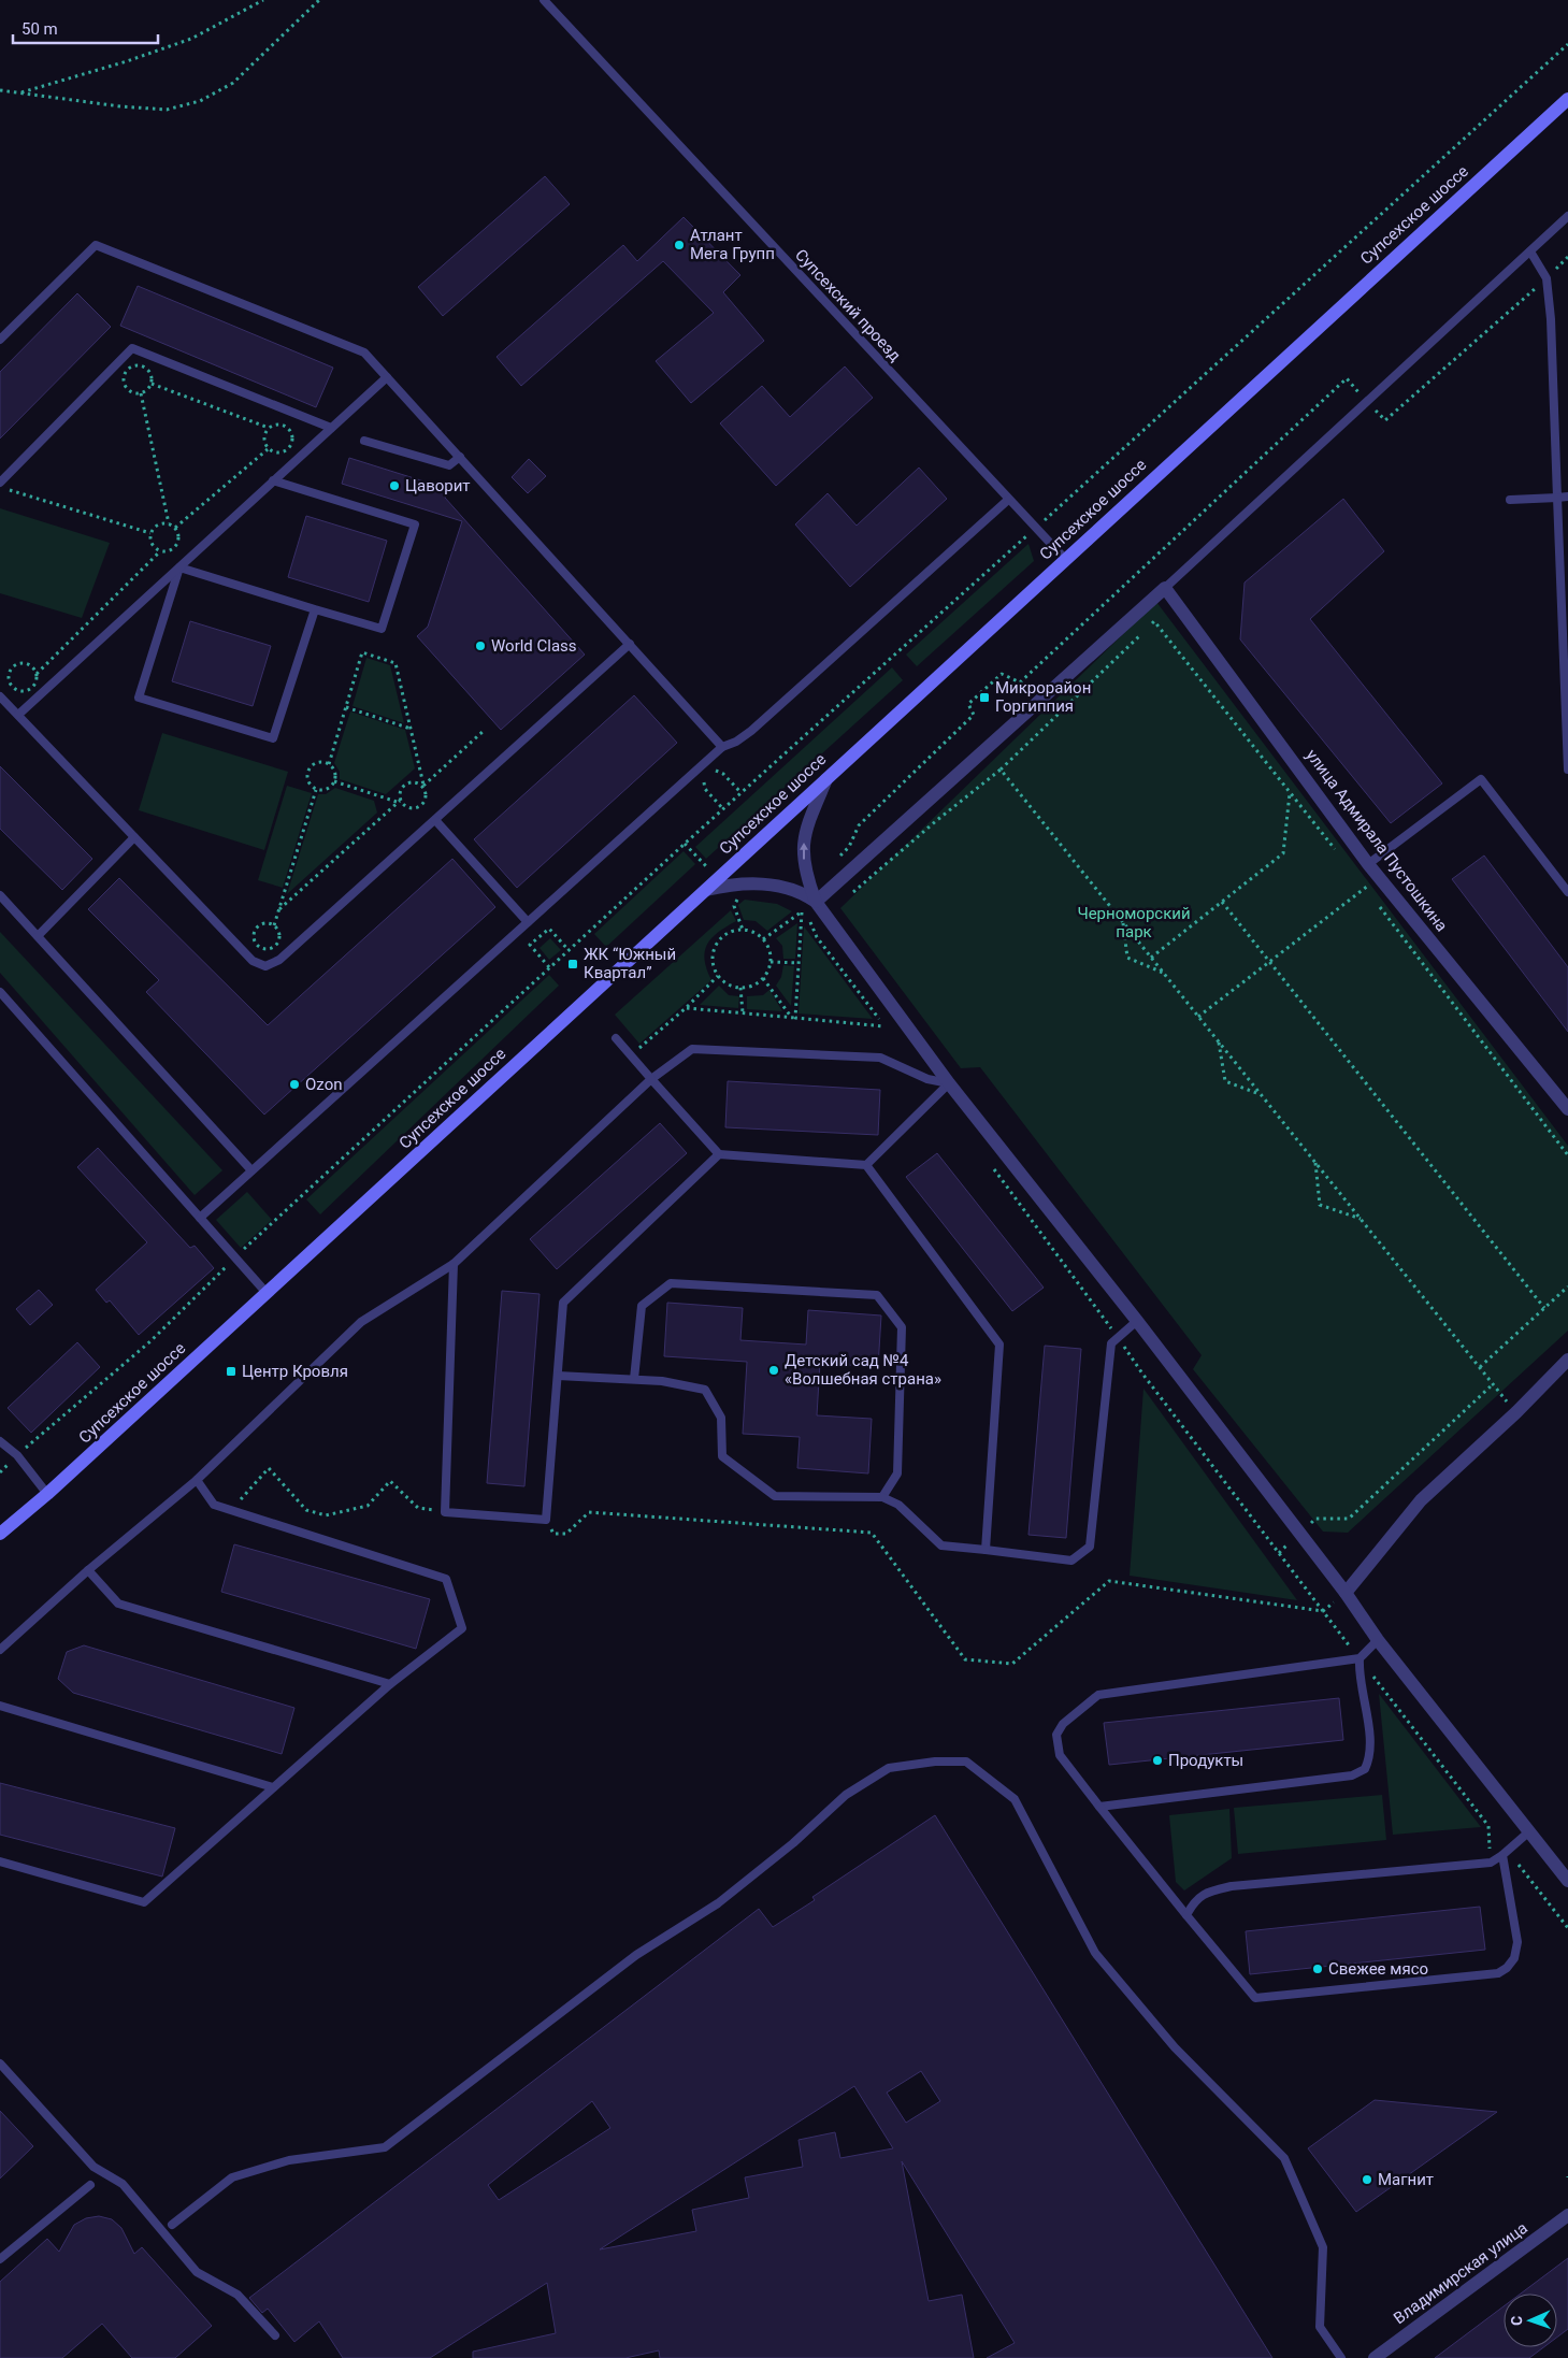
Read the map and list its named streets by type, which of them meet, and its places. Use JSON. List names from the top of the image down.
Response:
{
  "streets": {
    "main road": ["Супсехское шоссе"],
    "street": ["улица Адмирала Пустошкина", "Владимирская улица"],
    "lane": ["Супсехский проезд"]
  },
  "crossings": [
    ["Супсехское шоссе", "Супсехский проезд"]
  ],
  "parks": ["Черноморский парк"],
  "places": {
    "other": [
      "Атлант Мега Групп",
      "Цаворит",
      "World Class",
      "Ozon",
      "Детский сад №4 «Волшебная страна»",
      "Продукты",
      "Свежее мясо",
      "Магнит"
    ],
    "transit": ["Микрорайон Горгиппия", "ЖК “Южный Квартал”", "Центр Кровля"]
  },
  "scale_bar": "50 m",
  "north": "left"
}
